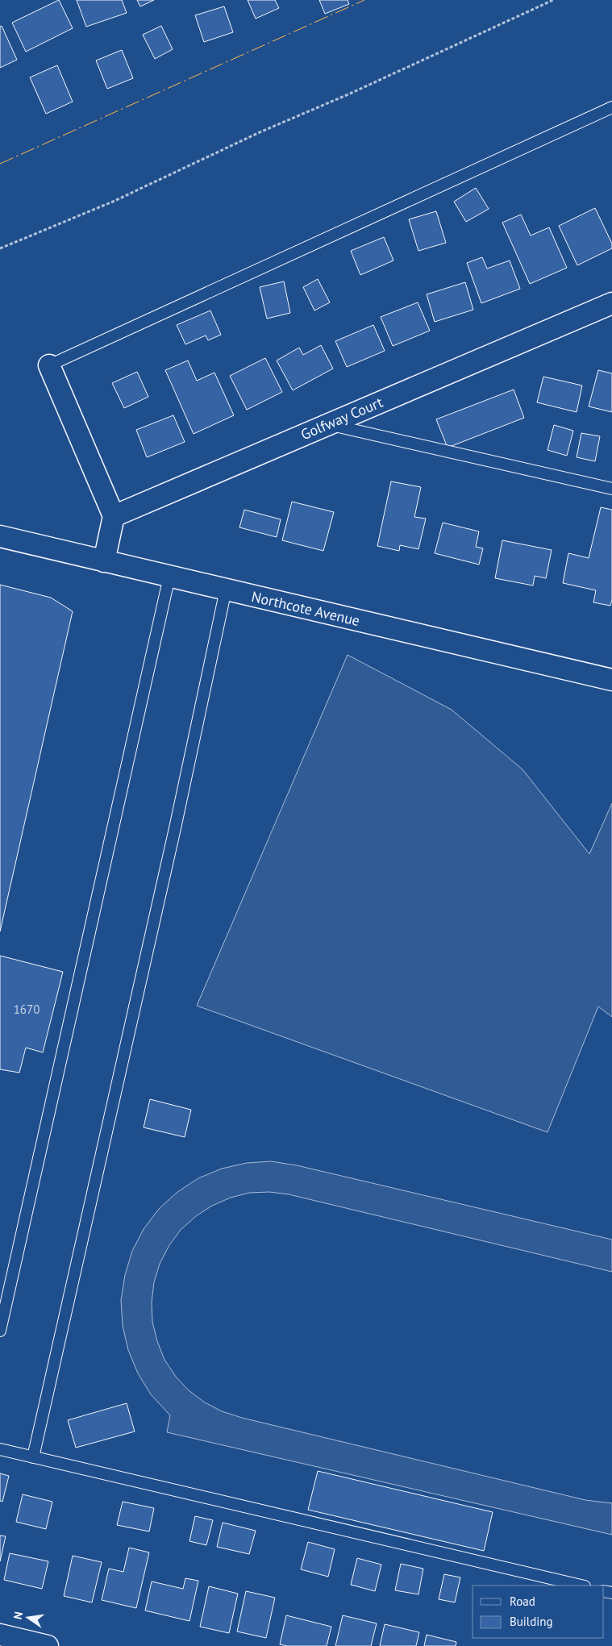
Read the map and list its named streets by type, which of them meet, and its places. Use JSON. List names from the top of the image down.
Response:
{
  "streets": {
    "street": ["Golfway Court", "Northcote Avenue"]
  },
  "house_numbers": ["1670"],
  "legend": ["Road", "Building"],
  "north": "left"
}
